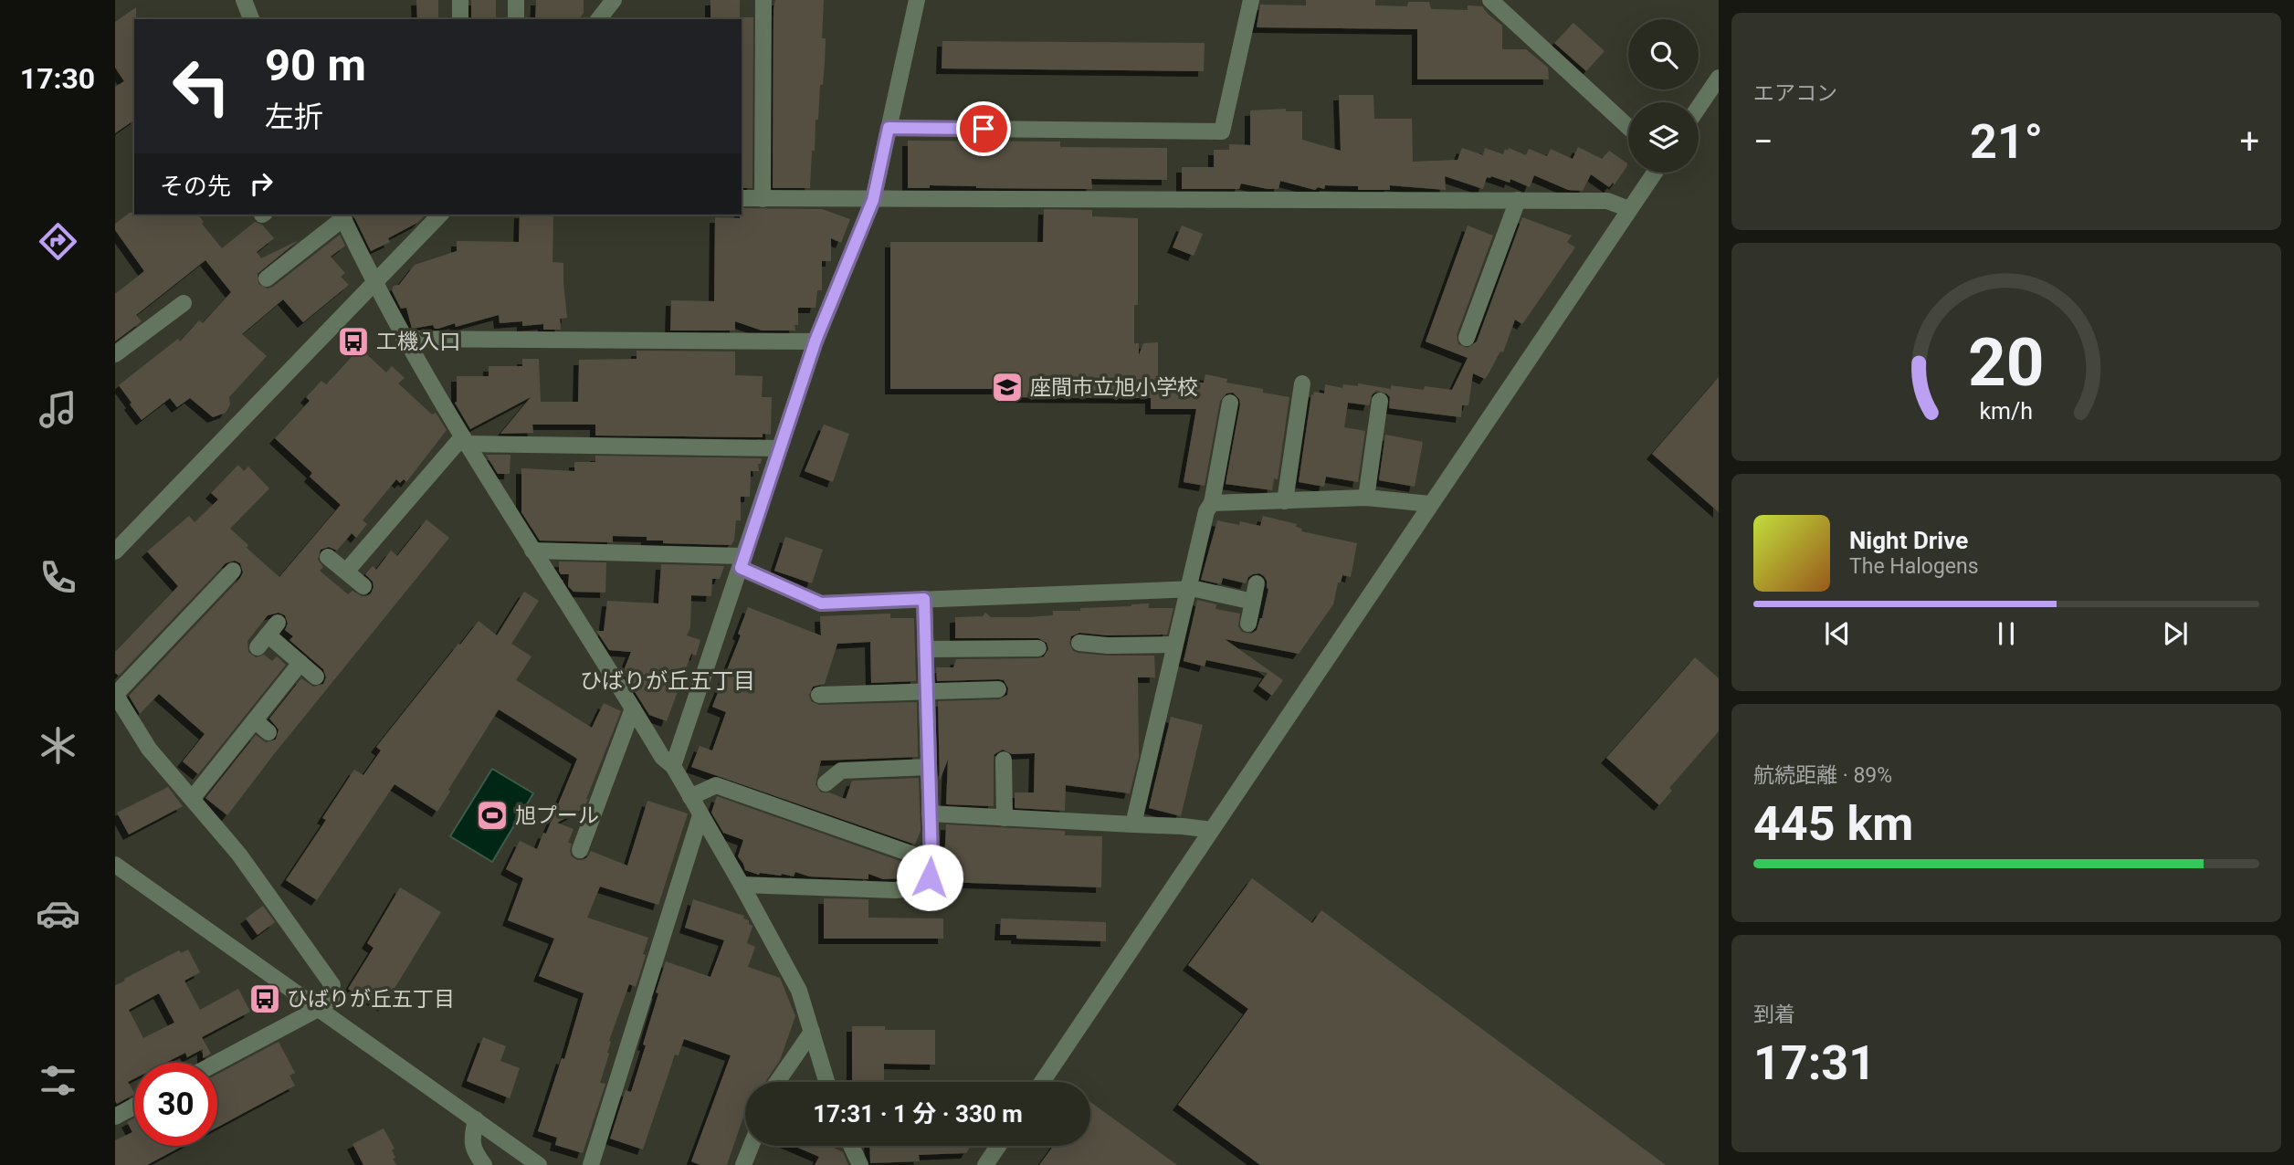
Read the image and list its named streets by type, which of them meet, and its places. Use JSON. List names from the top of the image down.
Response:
{
  "districts": ["ひばりが丘五丁目"],
  "places": {
    "bus stop": ["工機入口", "ひばりが丘五丁目"],
    "school or university": ["座間市立旭小学校"],
    "sports": ["旭プール"]
  },
  "page": {
    "tabs": "17:30",
    "tile": [
      "エアコン",
      ["航続距離 · 89%", "445 km"],
      ["到着", "17:31"]
    ],
    "turn": ["90 m", "左折"],
    "heat": ["−", "21°", "+"],
    "then": "その先",
    "song": ["Night Drive", "The Halogens"],
    "limit": "30",
    "trip": "17:31 · 1 分 · 330 m",
    "gauge": ["20", "km/h"]
  }
}
